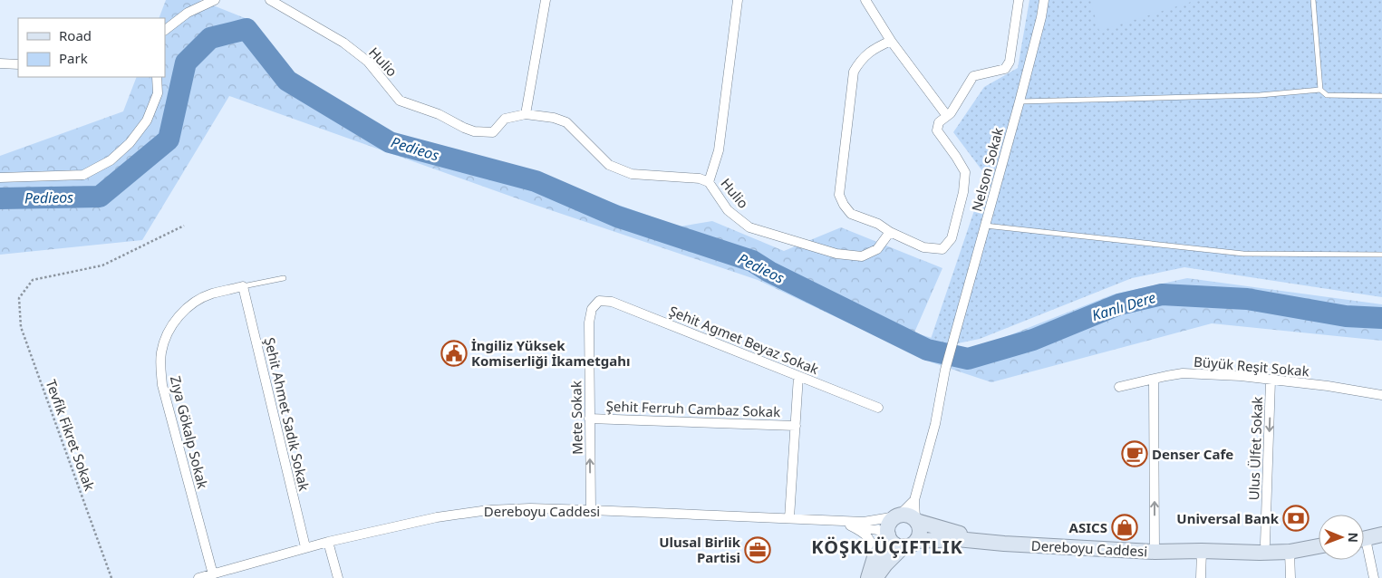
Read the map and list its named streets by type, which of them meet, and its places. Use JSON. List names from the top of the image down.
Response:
{
  "streets": {
    "main road": ["Dereboyu Caddesi"],
    "street": [
      "Hulio",
      "Nelson Sokak",
      "Şehit Agmet Beyaz Sokak",
      "Büyük Reşit Sokak",
      "Şehit Ferruh Cambaz Sokak",
      "Şehit Ahmet Sadık Sokak",
      "Mete Sokak",
      "Zıya Gökalp Sokak",
      "Ulus Ülfet Sokak"
    ],
    "path": ["Tevfik Fikret Sokak"]
  },
  "crossings": [
    ["Şehit Agmet Beyaz Sokak", "Mete Sokak"],
    ["Büyük Reşit Sokak", "Ulus Ülfet Sokak"],
    ["Şehit Ferruh Cambaz Sokak", "Mete Sokak"],
    ["Şehit Ahmet Sadık Sokak", "Zıya Gökalp Sokak"],
    ["Şehit Ahmet Sadık Sokak", "Dereboyu Caddesi"],
    ["Mete Sokak", "Dereboyu Caddesi"],
    ["Zıya Gökalp Sokak", "Dereboyu Caddesi"],
    ["Ulus Ülfet Sokak", "Dereboyu Caddesi"]
  ],
  "one_way": ["Mete Sokak", "Ulus Ülfet Sokak"],
  "districts": ["KÖŞKLÜÇIFTLIK"],
  "water": ["Pedieos", "Kanlı Dere"],
  "places": {
    "public building": ["İngiliz Yüksek Komiserliği İkametgahı"],
    "cafe": ["Denser Cafe"],
    "bank": ["Universal Bank"],
    "shop": ["ASICS"],
    "office": ["Ulusal Birlik Partisi"]
  },
  "legend": ["Road", "Park"],
  "north": "right"
}
